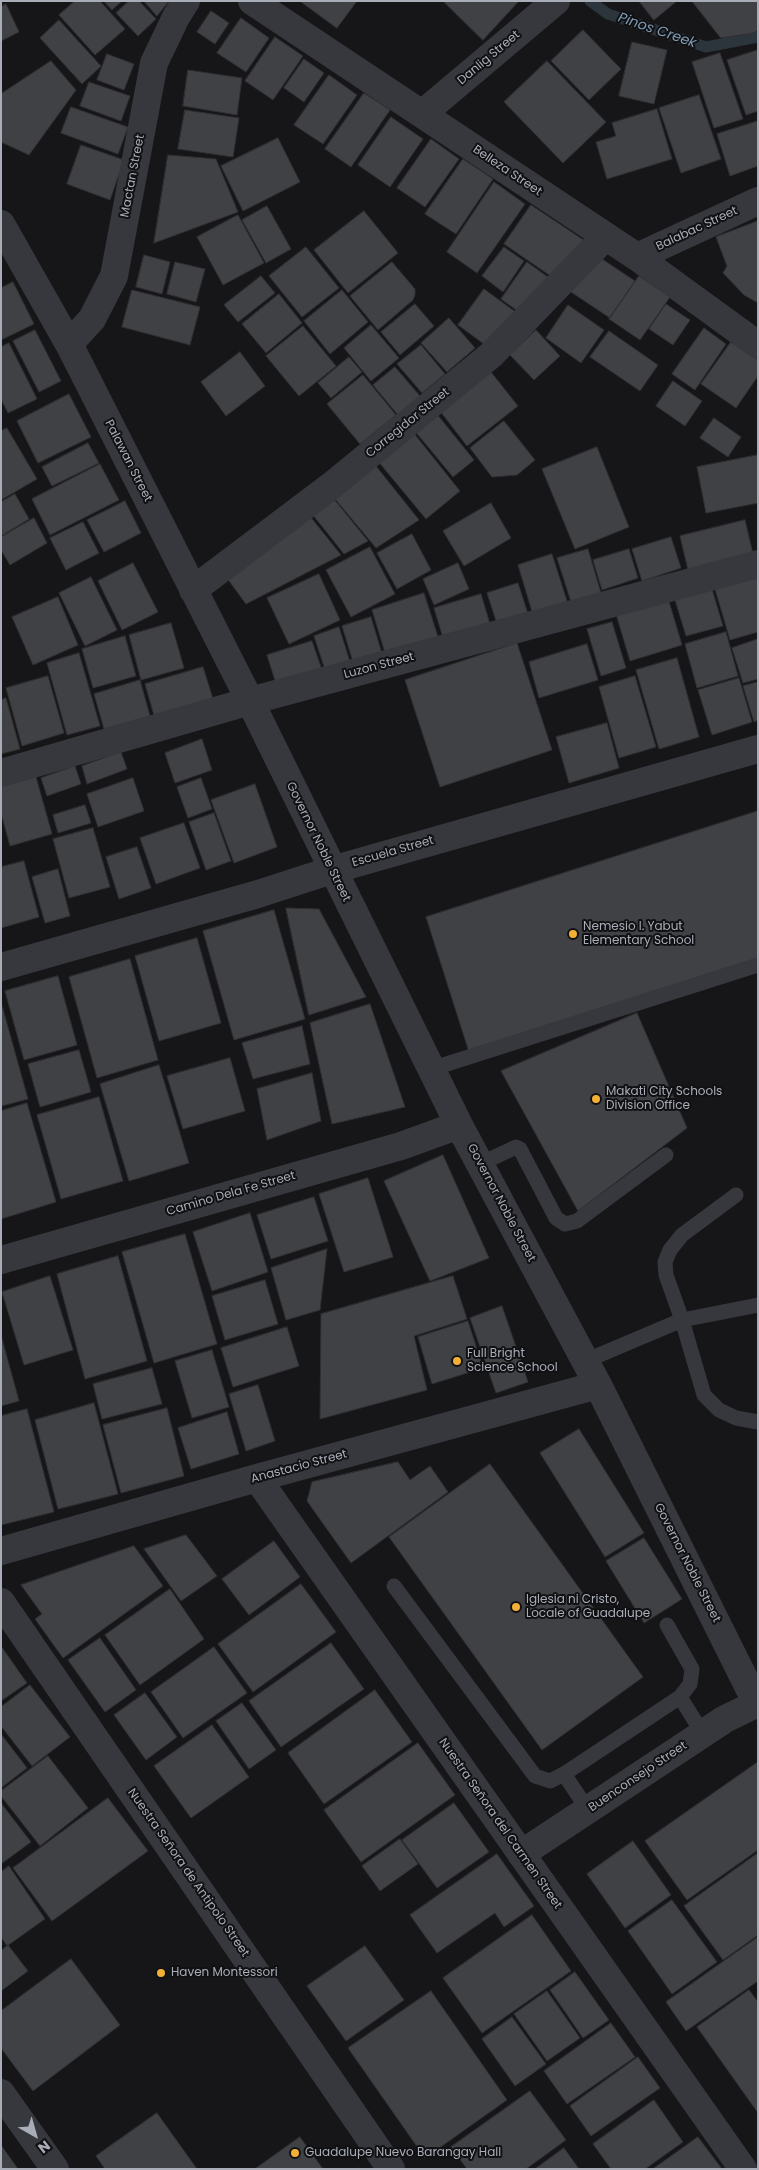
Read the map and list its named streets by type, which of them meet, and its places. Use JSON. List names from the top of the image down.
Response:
{
  "streets": {
    "street": [
      "Danlig Street",
      "Belleza Street",
      "Mactan Street",
      "Balabac Street",
      "Corregidor Street",
      "Palawan Street",
      "Luzon Street",
      "Governor Noble Street",
      "Escuela Street",
      "Camino Dela Fe Street",
      "Anastacio Street",
      "Buenconsejo Street",
      "Nuestra Señora del Carmen Street",
      "Nuestra Señora de Antipolo Street"
    ]
  },
  "crossings": [
    ["Danlig Street", "Belleza Street"],
    ["Belleza Street", "Balabac Street"],
    ["Belleza Street", "Corregidor Street"],
    ["Mactan Street", "Palawan Street"],
    ["Corregidor Street", "Palawan Street"],
    ["Palawan Street", "Luzon Street"],
    ["Palawan Street", "Governor Noble Street"],
    ["Luzon Street", "Governor Noble Street"],
    ["Governor Noble Street", "Escuela Street"],
    ["Governor Noble Street", "Camino Dela Fe Street"],
    ["Governor Noble Street", "Anastacio Street"],
    ["Governor Noble Street", "Buenconsejo Street"],
    ["Anastacio Street", "Nuestra Señora del Carmen Street"],
    ["Buenconsejo Street", "Nuestra Señora del Carmen Street"]
  ],
  "water": ["Pinos Creek"],
  "places": [
    "Nemesio I. Yabut Elementary School",
    "Makati City Schools Division Office",
    "Full Bright Science School",
    "Iglesia ni Cristo, Locale of Guadalupe",
    "Haven Montessori",
    "Guadalupe Nuevo Barangay Hall"
  ],
  "north": "bottom right"
}
